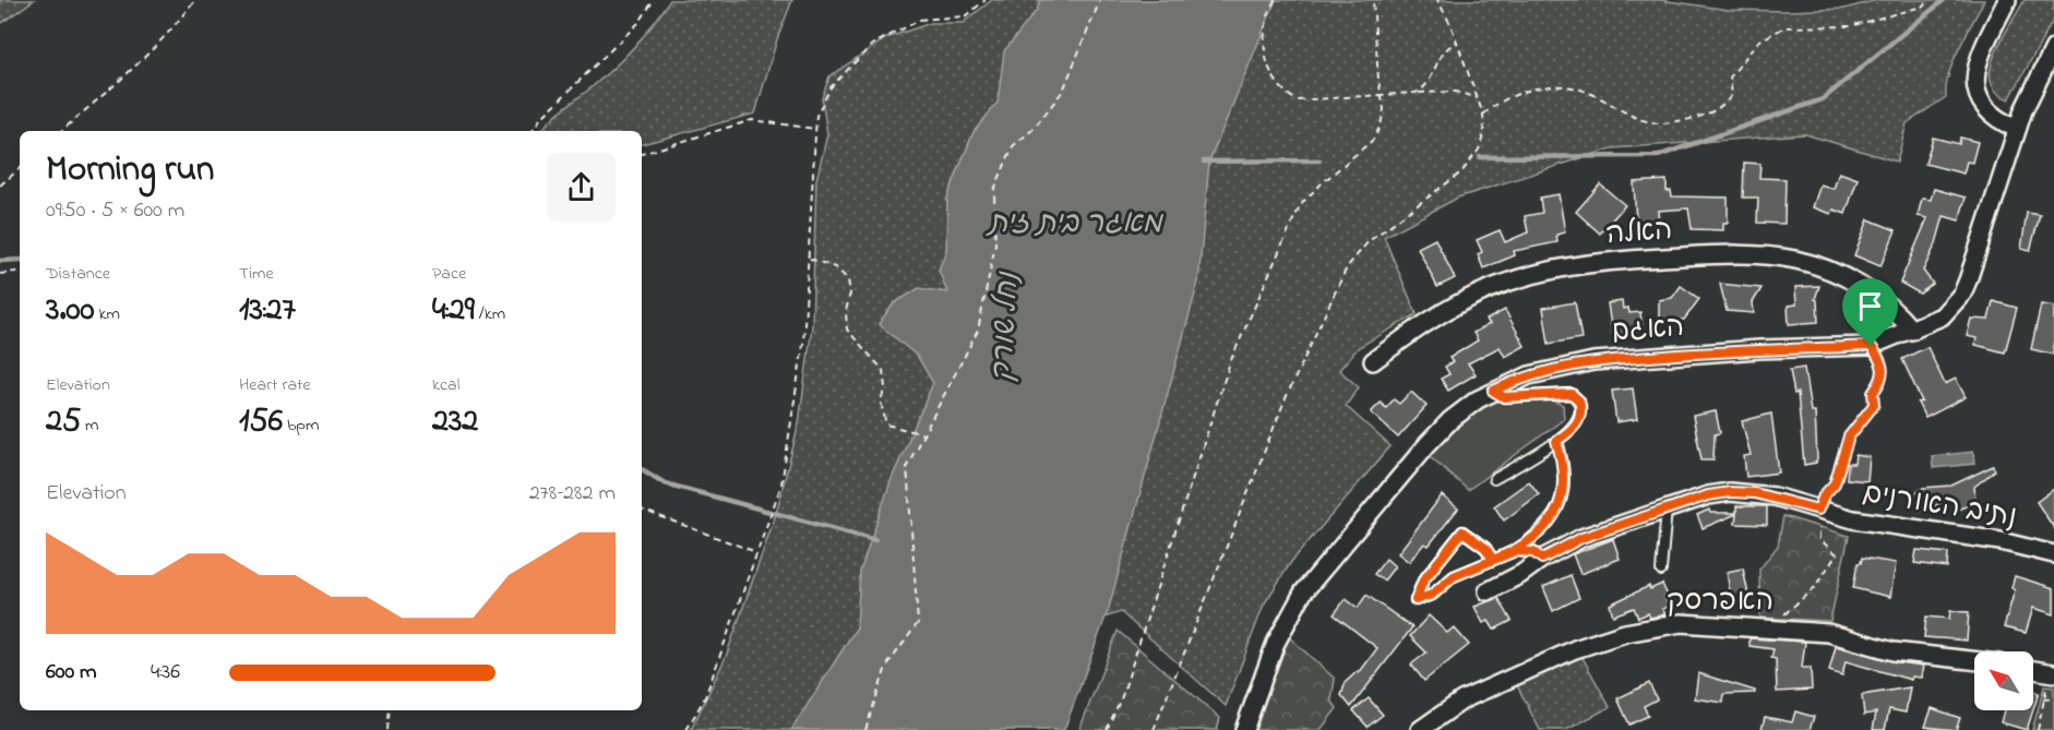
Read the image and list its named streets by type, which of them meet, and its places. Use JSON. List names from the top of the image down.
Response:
{
  "streets": {
    "street": [
      "האלה",
      "האגם",
      "נתיב האורנים",
      "האפרסק"
    ]
  },
  "crossings": [
    ["האלה", "האגם"]
  ],
  "water": ["מאגר בית זית", "נחל שורק"],
  "north": "top left",
  "page": {
    "heading": ["Morning run", "09:50 · 5 × 600 m"],
    "stats": [
      ["Distance", "3.00 km"],
      ["Time", "13:27"],
      ["Pace", "4:29 /km"],
      ["Elevation", "25 m"],
      ["Heart rate", "156 bpm"],
      ["kcal", "232"]
    ],
    "chart": ["Elevation", "278–282 m"],
    "list": [
      {
        "name": "600 m",
        "note": "4:36"
      }
    ]
  }
}
